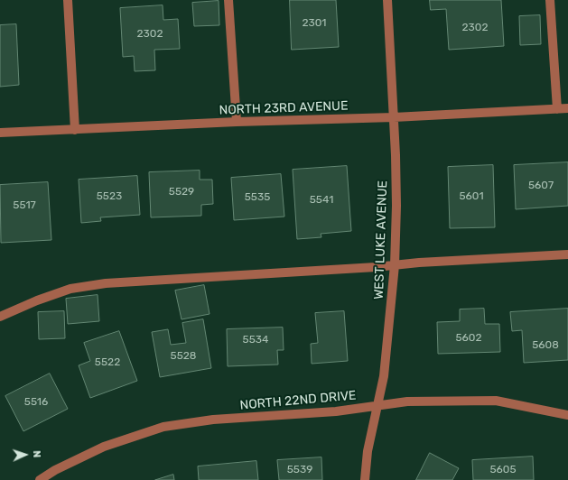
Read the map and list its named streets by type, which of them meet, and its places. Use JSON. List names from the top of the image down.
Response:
{
  "streets": {
    "street": ["NORTH 23RD AVENUE", "WEST LUKE AVENUE", "NORTH 22ND DRIVE"]
  },
  "crossings": [
    ["NORTH 23RD AVENUE", "WEST LUKE AVENUE"],
    ["WEST LUKE AVENUE", "NORTH 22ND DRIVE"]
  ],
  "house_numbers": [
    "2301",
    "2302",
    "2302",
    "5607",
    "5529",
    "5523",
    "5601",
    "5535",
    "5541",
    "5517",
    "5602",
    "5534",
    "5608",
    "5528",
    "5522",
    "5516",
    "5539",
    "5605"
  ],
  "north": "right"
}
